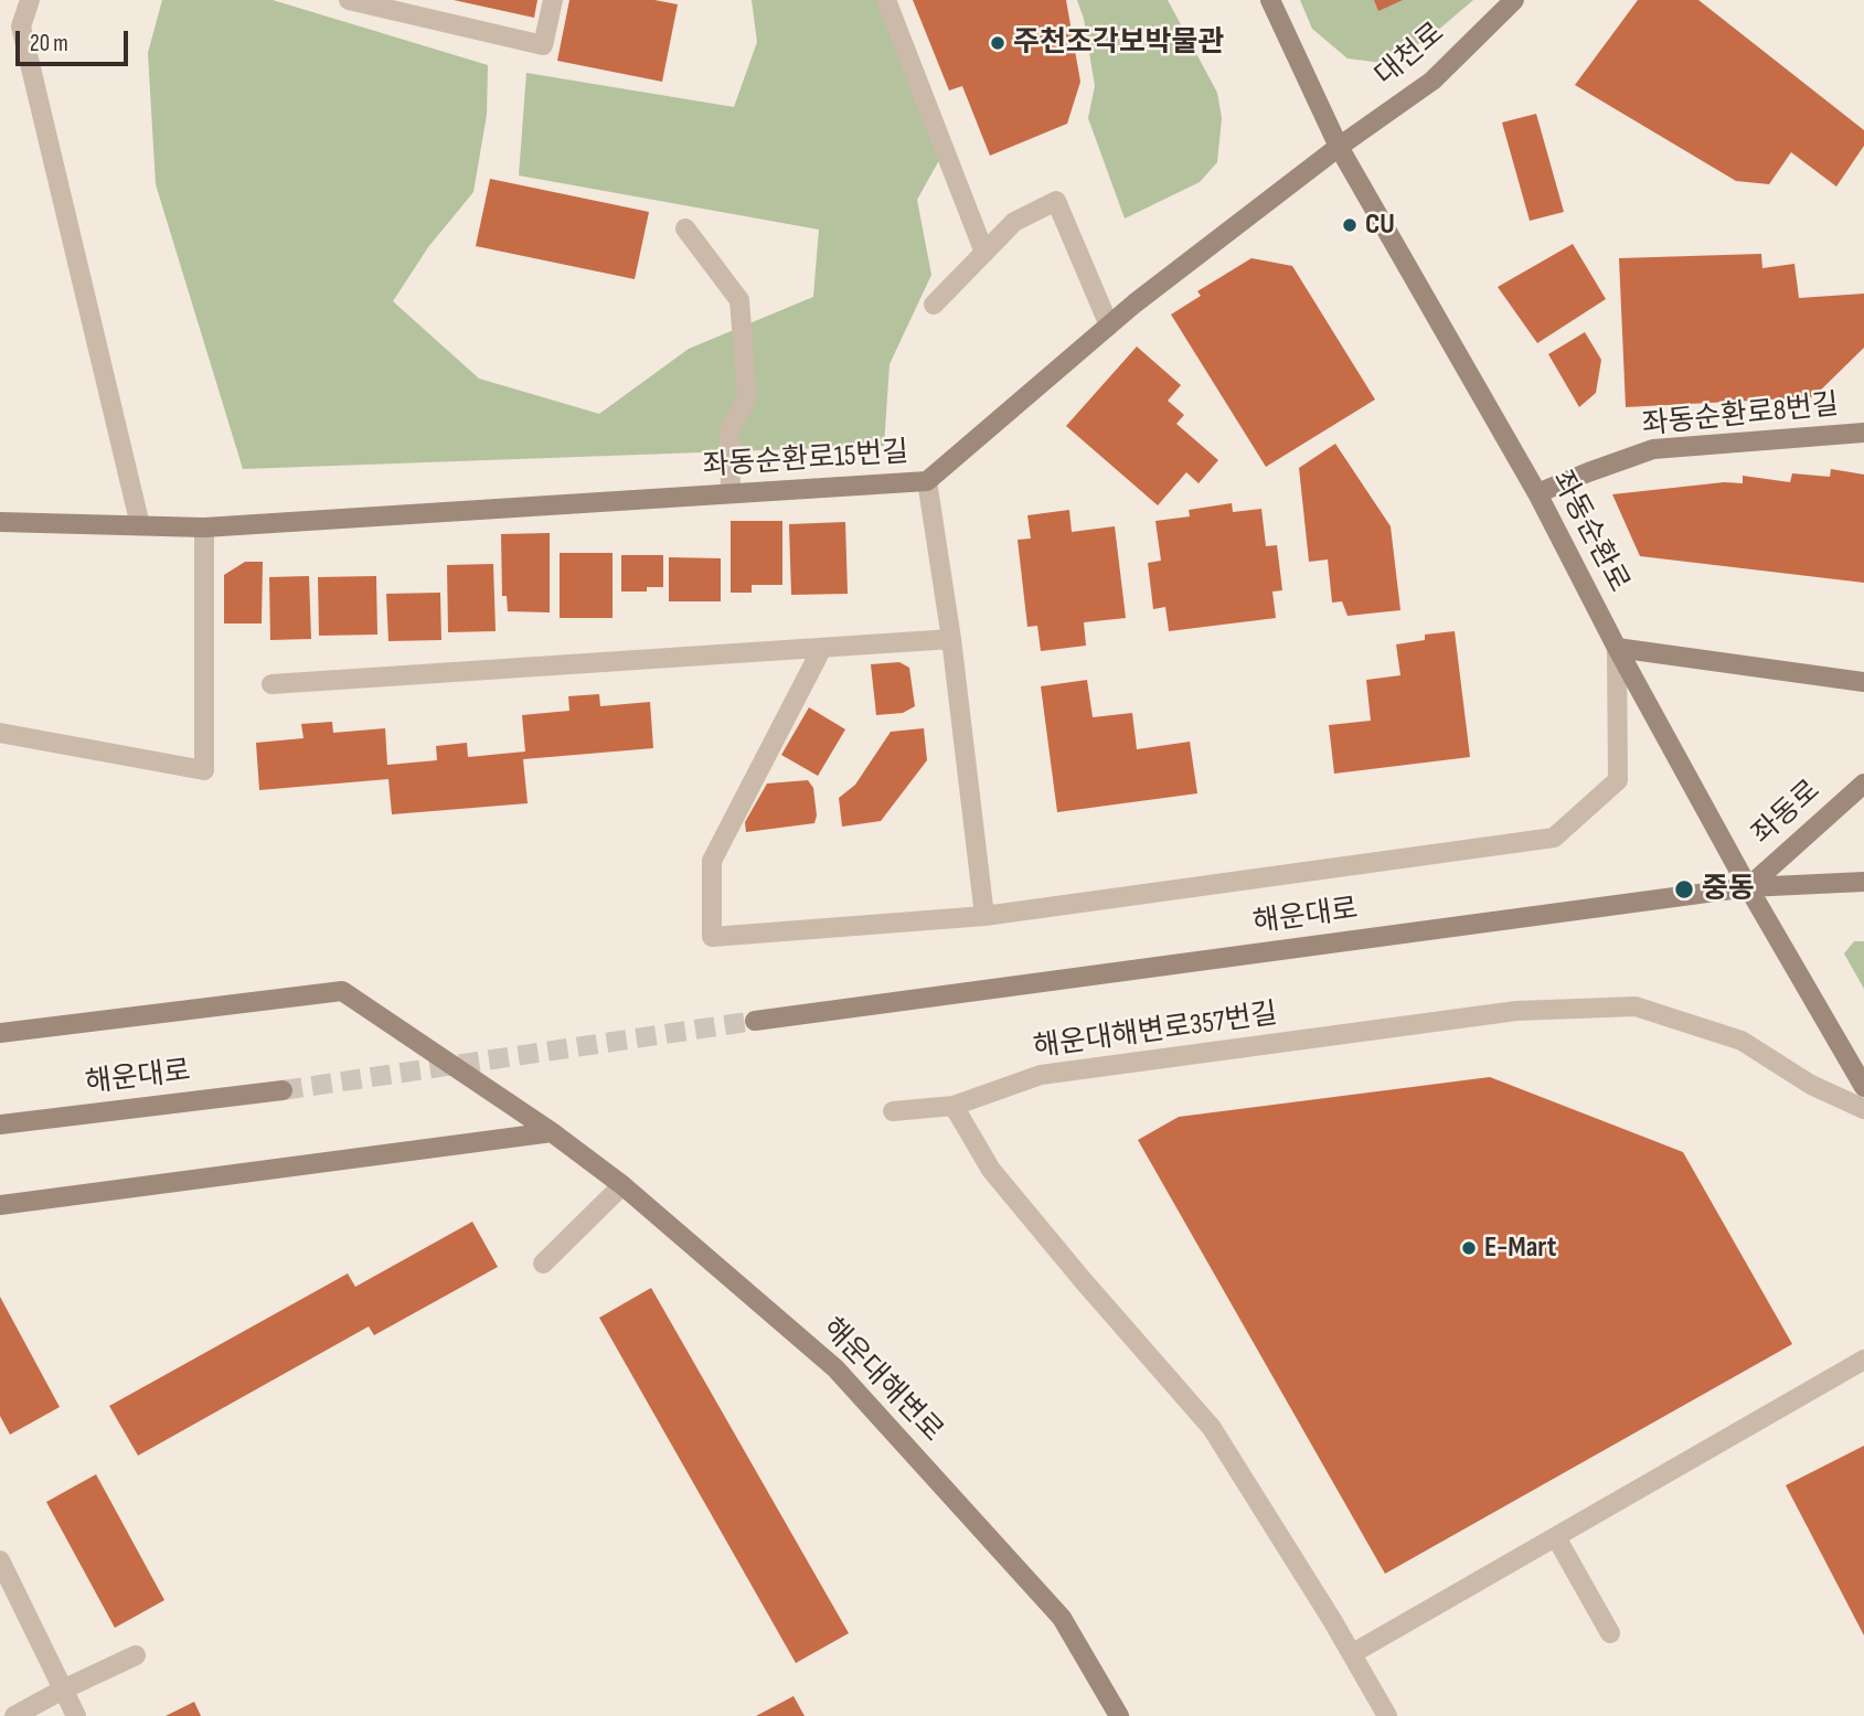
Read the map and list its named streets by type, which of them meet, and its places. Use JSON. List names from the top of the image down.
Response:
{
  "streets": {
    "street": [
      "대천로",
      "좌동순환로8번길",
      "좌동순환로15번길",
      "좌동순환로",
      "좌동로",
      "해운대로",
      "해운대해변로357번길",
      "해운대해변로"
    ]
  },
  "crossings": [
    ["대천로", "좌동순환로15번길"],
    ["대천로", "좌동순환로"],
    ["좌동순환로8번길", "좌동순환로"],
    ["좌동순환로15번길", "좌동순환로"],
    ["좌동순환로", "좌동로"],
    ["좌동순환로", "해운대로"],
    ["좌동로", "해운대로"]
  ],
  "places": [
    "주천조각보박물관",
    "CU",
    "중동",
    "E-Mart"
  ],
  "scale_bar": "20 m"
}
